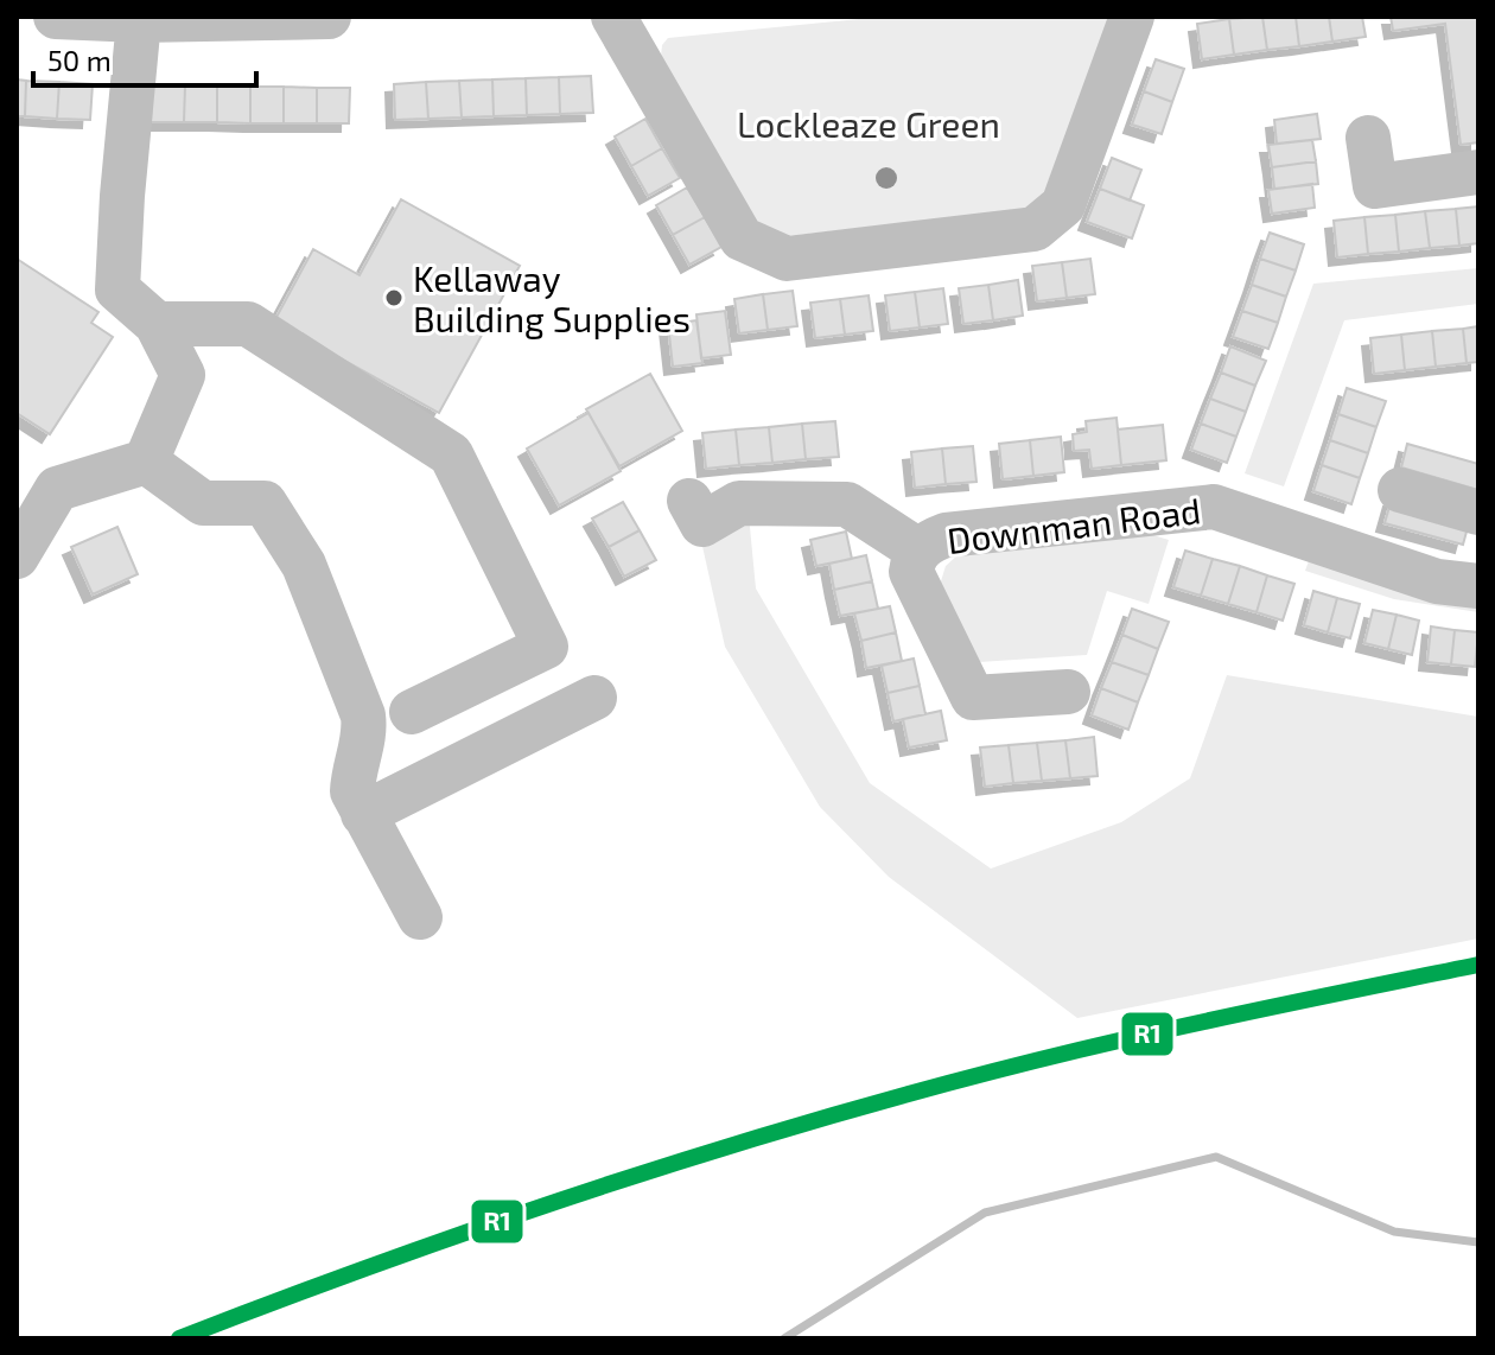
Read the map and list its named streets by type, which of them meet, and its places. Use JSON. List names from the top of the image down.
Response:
{
  "streets": {
    "street": ["Downman Road"]
  },
  "parks": ["Lockleaze Green"],
  "places": ["Kellaway Building Supplies"],
  "lines": ["transit line R1"],
  "scale_bar": "50 m"
}
